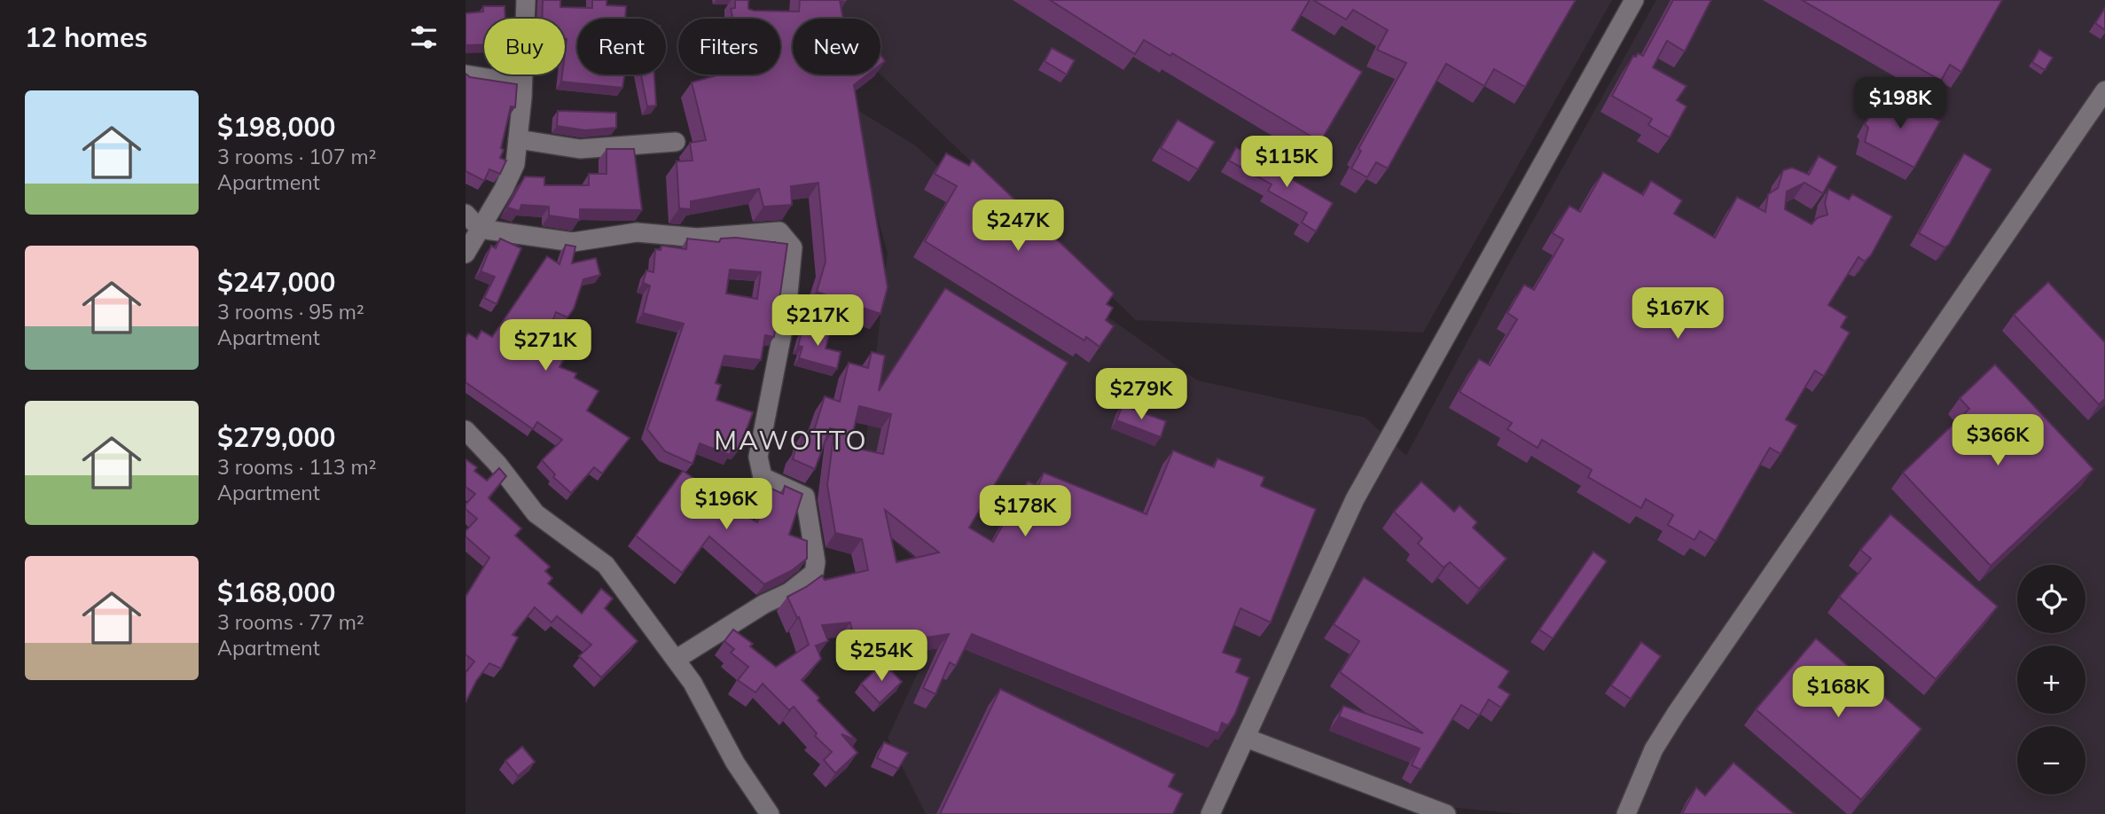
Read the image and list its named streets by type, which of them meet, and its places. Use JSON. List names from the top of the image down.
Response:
{
  "districts": ["MAWOTTO"],
  "page": {
    "heading": "12 homes",
    "chip": [
      "Buy",
      "Rent",
      "Filters",
      "New"
    ],
    "list": [
      {
        "name": "$198,000",
        "note": "3 rooms · 107 m² · Apartment"
      },
      {
        "name": "$247,000",
        "note": "3 rooms · 95 m² · Apartment"
      },
      {
        "name": "$279,000",
        "note": "3 rooms · 113 m² · Apartment"
      },
      {
        "name": "$168,000",
        "note": "3 rooms · 77 m² · Apartment"
      }
    ],
    "price": [
      "$198K",
      "$115K",
      "$247K",
      "$167K",
      "$217K",
      "$271K",
      "$279K",
      "$366K",
      "$196K",
      "$178K",
      "$254K",
      "$168K"
    ],
    "map_buttons": ["+", "−"]
  }
}
